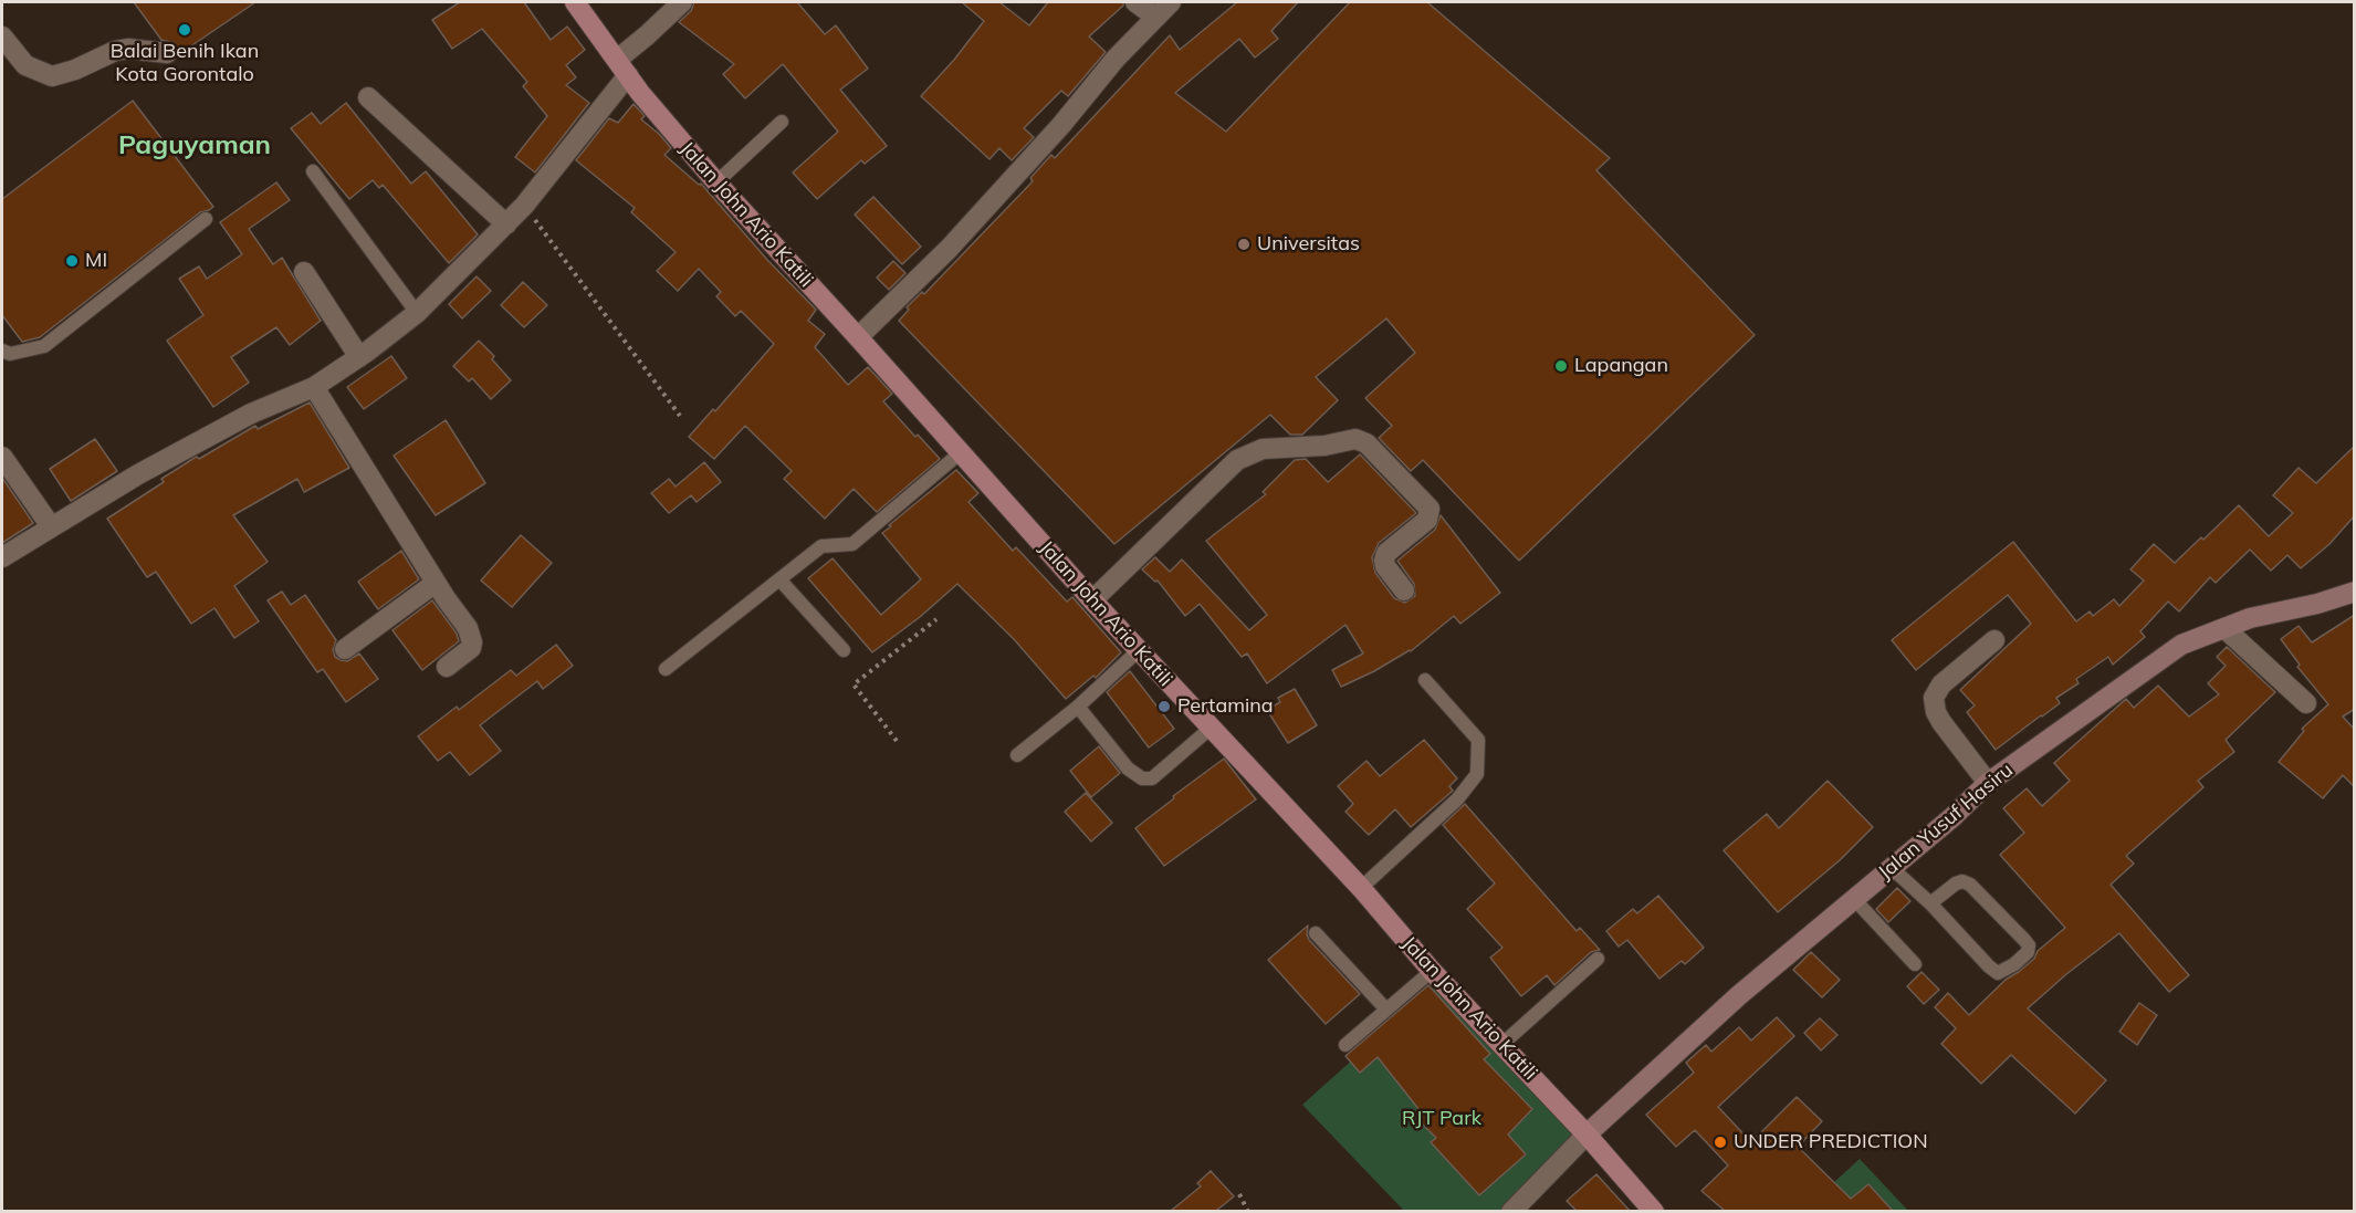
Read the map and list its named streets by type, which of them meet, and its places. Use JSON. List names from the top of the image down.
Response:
{
  "streets": {
    "main road": ["Jalan John Ario Katili", "Jalan Yusuf Hasiru"]
  },
  "crossings": [
    ["Jalan John Ario Katili", "Jalan Yusuf Hasiru"]
  ],
  "districts": ["Paguyaman"],
  "parks": ["RJT Park"],
  "places": [
    "Balai Benih Ikan Kota Gorontalo",
    "Universitas",
    "MI",
    "Lapangan",
    "Pertamina",
    "UNDER PREDICTION"
  ]
}
